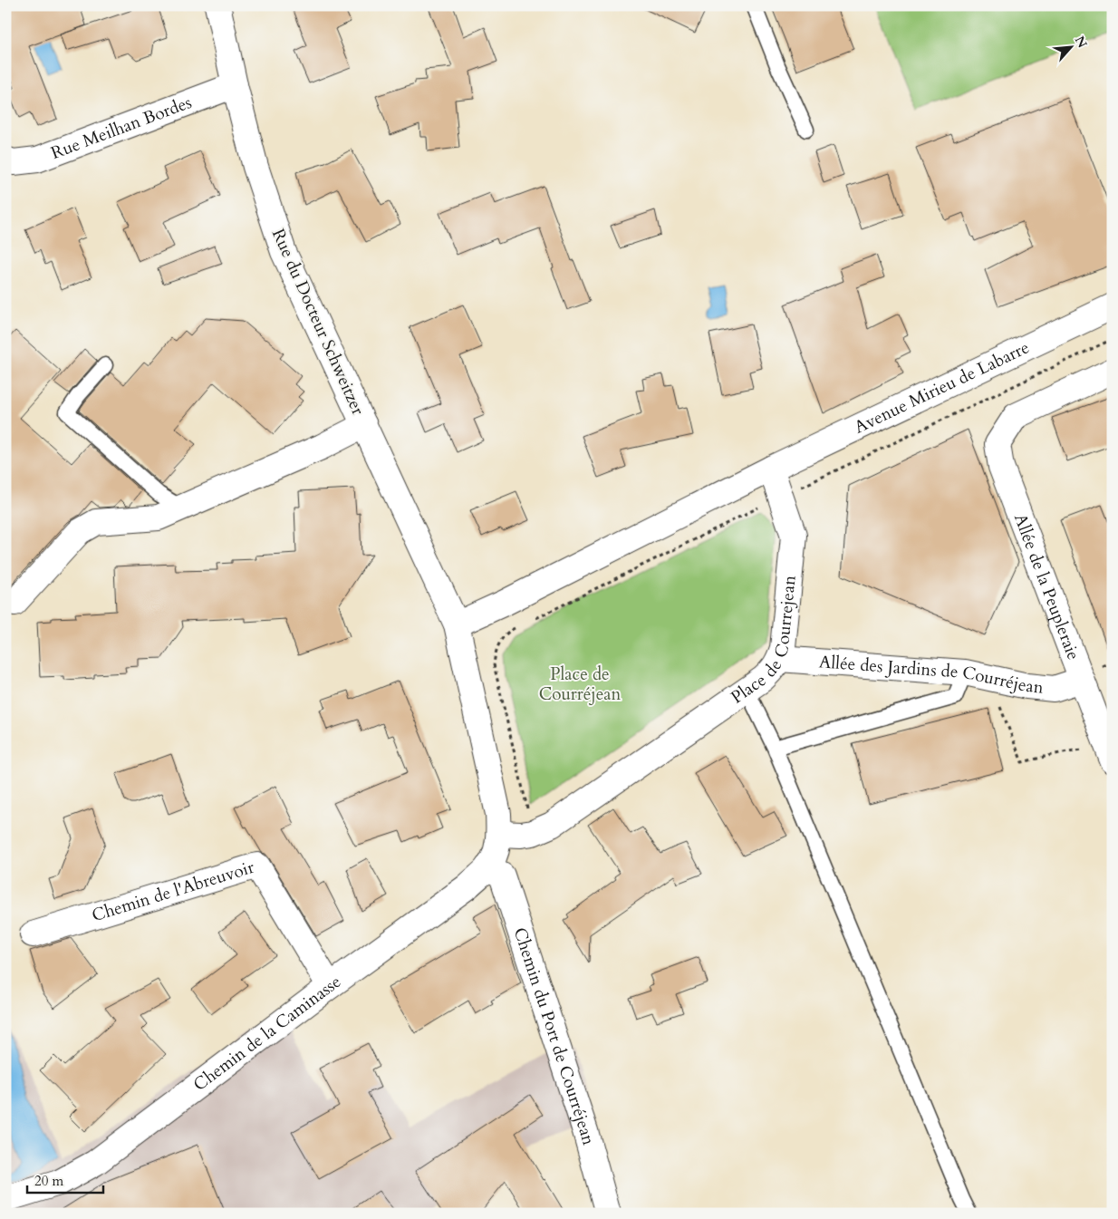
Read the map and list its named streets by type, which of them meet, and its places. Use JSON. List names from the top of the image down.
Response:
{
  "streets": {
    "street": [
      "Rue Meilhan Bordes",
      "Rue du Docteur Schweitzer",
      "Avenue Mirieu de Labarre",
      "Allée de la Peupleraie",
      "Place de Courrejean",
      "Allée des Jardins de Courréjean",
      "Chemin de l'Abreuvoir",
      "Chemin de la Caminasse",
      "Chemin du Port de Courréjean"
    ]
  },
  "crossings": [
    ["Rue Meilhan Bordes", "Rue du Docteur Schweitzer"],
    ["Avenue Mirieu de Labarre", "Place de Courrejean"],
    ["Allée de la Peupleraie", "Allée des Jardins de Courréjean"],
    ["Place de Courrejean", "Allée des Jardins de Courréjean"],
    ["Place de Courrejean", "Chemin de la Caminasse"],
    ["Chemin de l'Abreuvoir", "Chemin de la Caminasse"],
    ["Chemin de la Caminasse", "Chemin du Port de Courréjean"]
  ],
  "parks": ["Place de Courréjean"],
  "scale_bar": "20 m",
  "north": "top right"
}
